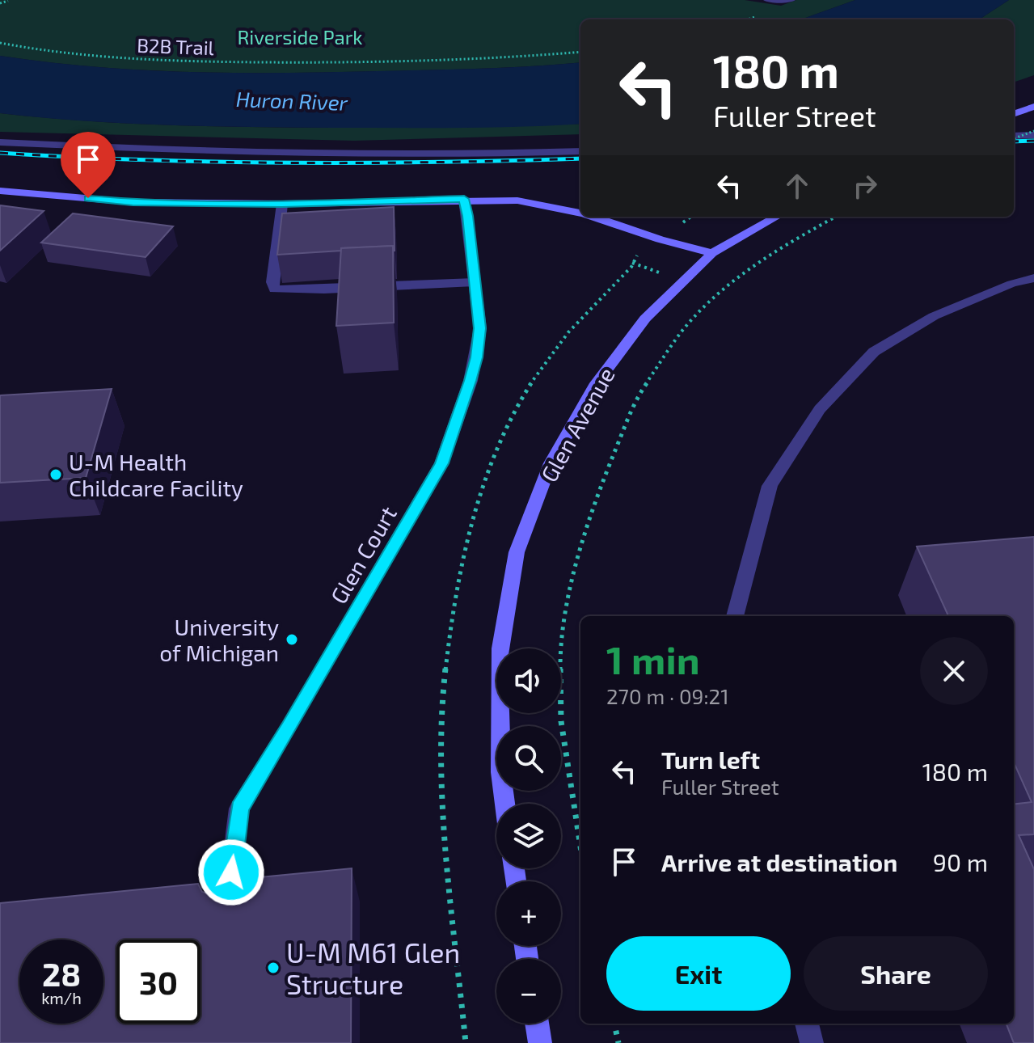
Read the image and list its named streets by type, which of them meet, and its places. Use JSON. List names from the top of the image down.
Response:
{
  "streets": {
    "main road": ["Glen Avenue"],
    "street": ["Glen Court"],
    "path": ["B2B Trail"]
  },
  "water": ["Huron River"],
  "parks": ["Riverside Park"],
  "places": ["U-M Health Childcare Facility", "University of Michigan", "U-M M61 Glen Structure"],
  "page": {
    "turn": ["180 m", "Fuller Street"],
    "heading": ["1 min", "270 m · 09:21"],
    "map_buttons": ["+", "−"],
    "list": [
      {
        "name": "Turn left",
        "note": "Fuller Street",
        "value": "180 m"
      },
      {
        "name": "Arrive at destination",
        "value": "90 m"
      }
    ],
    "buttons": ["Exit", "Share"],
    "speed": "28 km/h",
    "limit": "30"
  }
}
